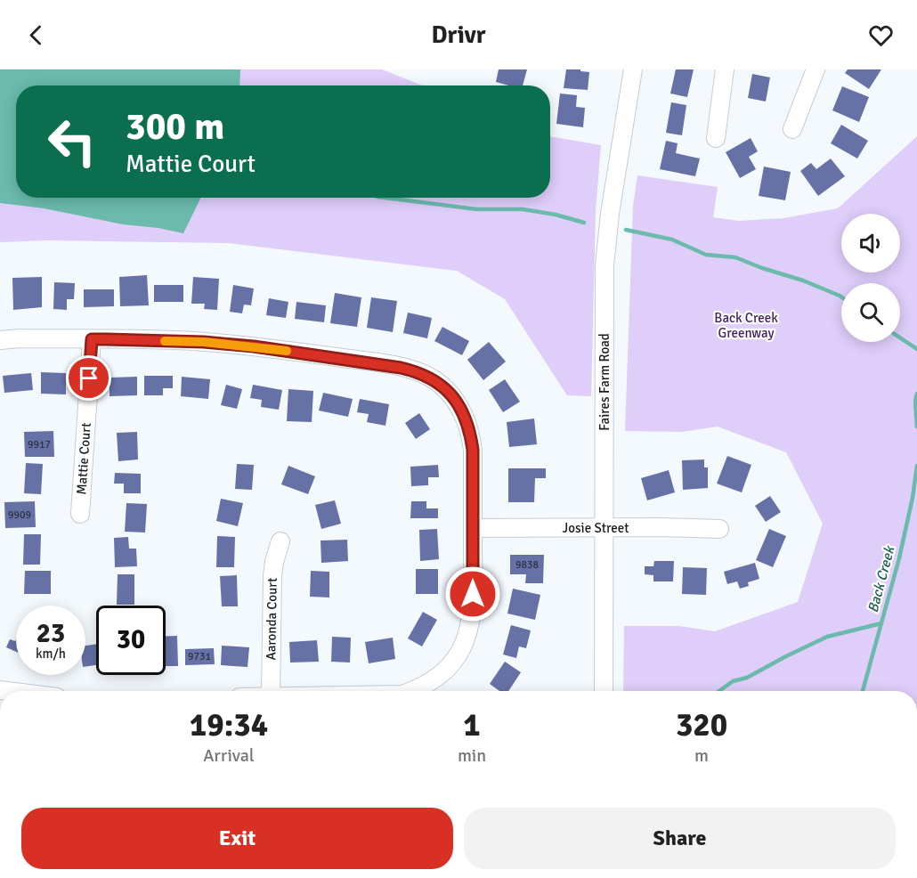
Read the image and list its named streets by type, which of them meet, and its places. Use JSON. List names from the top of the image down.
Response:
{
  "streets": {
    "street": [
      "Faires Farm Road",
      "Mattie Court",
      "Josie Street",
      "Aaronda Court"
    ]
  },
  "crossings": [
    ["Faires Farm Road", "Josie Street"]
  ],
  "water": ["Back Creek"],
  "parks": ["Back Creek Greenway"],
  "house_numbers": [
    "9917",
    "9909",
    "9838",
    "9731"
  ],
  "page": {
    "header": "Drivr",
    "turn": ["300 m", "Mattie Court"],
    "speed": "23 km/h",
    "limit": "30",
    "eta": [
      "19:34",
      "Arrival",
      "1",
      "min",
      "320",
      "m"
    ],
    "buttons": ["Exit", "Share"]
  }
}
